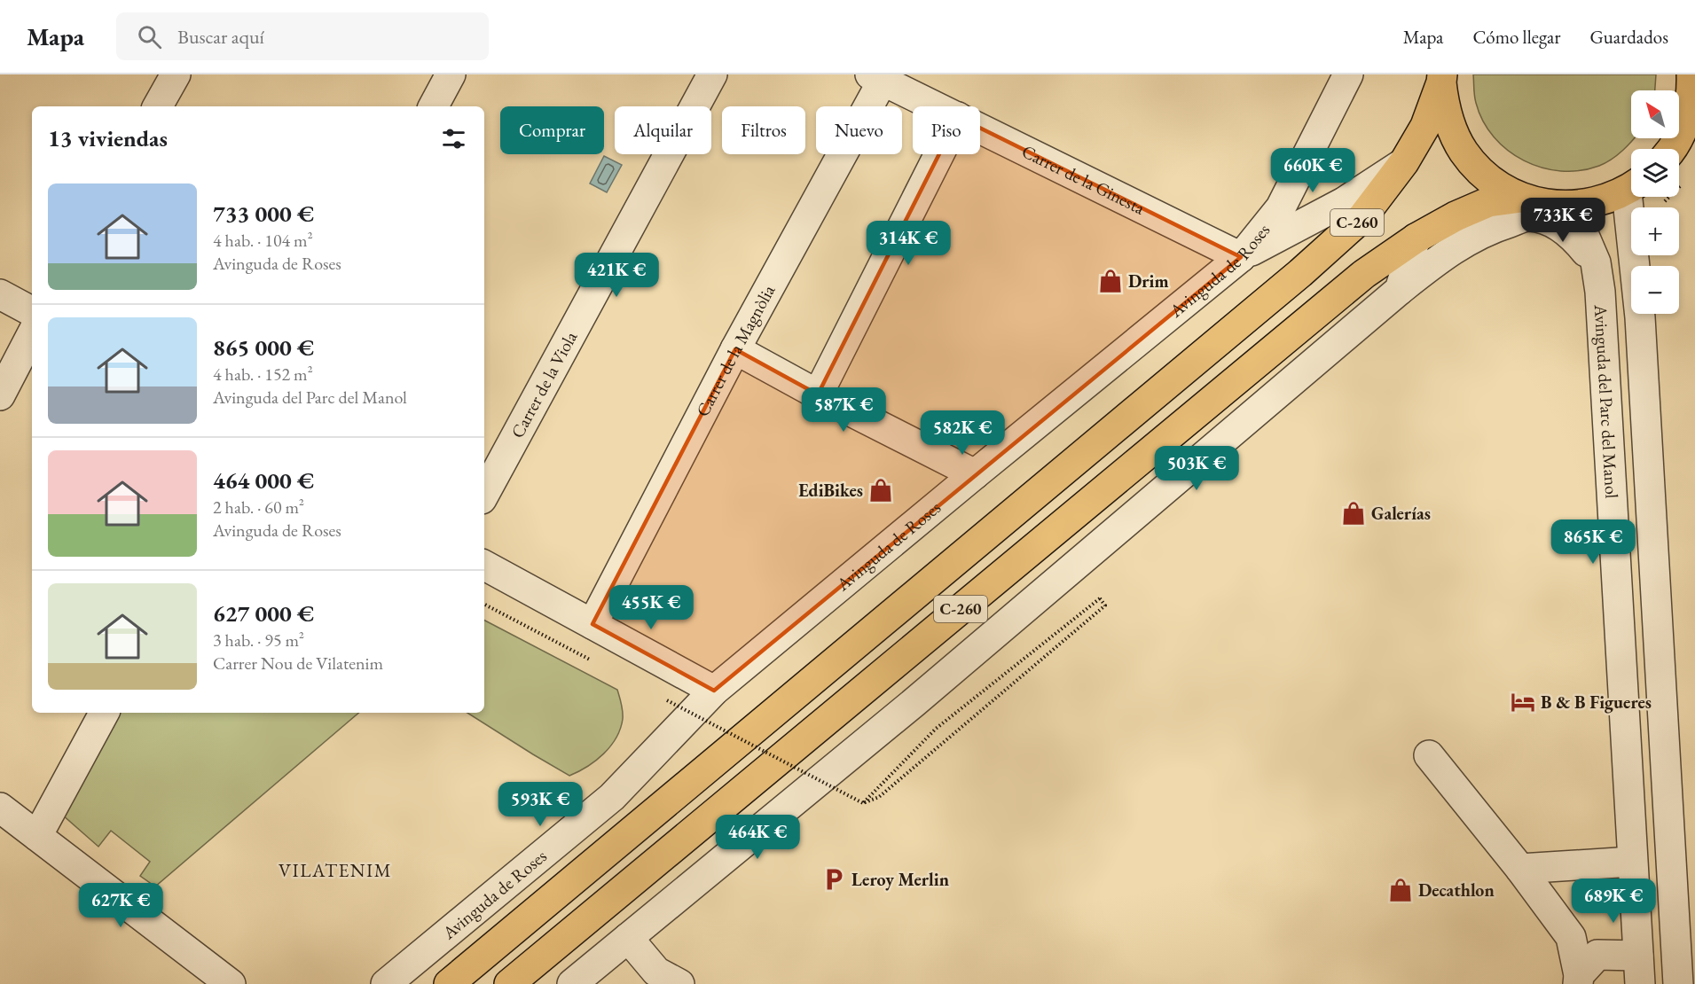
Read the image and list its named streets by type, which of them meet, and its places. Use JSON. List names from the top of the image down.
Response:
{
  "streets": {
    "highway": ["C-260"],
    "street": [
      "Carrer de la Ginesta",
      "Avinguda de Roses",
      "Carrer de la Magnòlia",
      "Carrer de la Viola",
      "Avinguda del Parc del Manol"
    ]
  },
  "crossings": [
    ["Carrer de la Ginesta", "Avinguda de Roses"],
    ["Carrer de la Ginesta", "Carrer de la Magnòlia"],
    ["C-260", "Avinguda del Parc del Manol"]
  ],
  "districts": ["VILATENIM"],
  "places": {
    "shop": [
      "Drim",
      "EdiBikes",
      "Galerías",
      "Decathlon"
    ],
    "hotel": ["B & B Figueres"],
    "parking": ["Leroy Merlin"]
  },
  "north": "top left",
  "page": {
    "header": "Mapa",
    "search": "Buscar aquí",
    "nav": ["Mapa", "Cómo llegar", "Guardados"],
    "map_buttons": ["+", "−"],
    "chip": [
      "Comprar",
      "Alquilar",
      "Filtros",
      "Nuevo",
      "Piso"
    ],
    "heading": "13 viviendas",
    "price": [
      "660K €",
      "733K €",
      "314K €",
      "421K €",
      "587K €",
      "582K €",
      "503K €",
      "865K €",
      "455K €",
      "593K €",
      "464K €",
      "689K €",
      "627K €"
    ],
    "list": [
      {
        "name": "733 000 €",
        "note": "4 hab. · 104 m² · Avinguda de Roses"
      },
      {
        "name": "865 000 €",
        "note": "4 hab. · 152 m² · Avinguda del Parc del Manol"
      },
      {
        "name": "464 000 €",
        "note": "2 hab. · 60 m² · Avinguda de Roses"
      },
      {
        "name": "627 000 €",
        "note": "3 hab. · 95 m² · Carrer Nou de Vilatenim"
      }
    ]
  }
}
